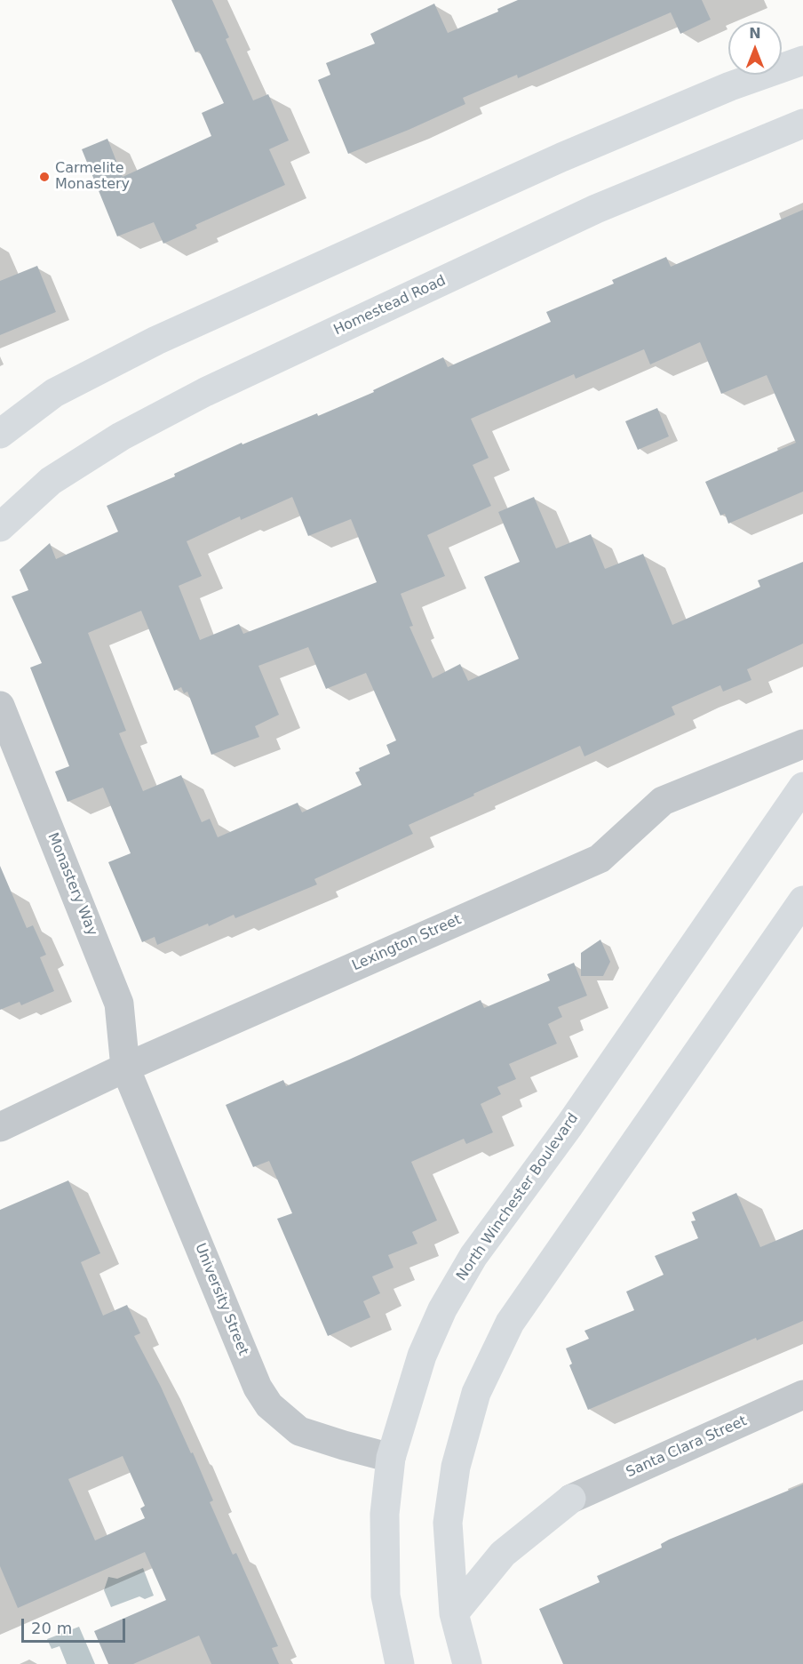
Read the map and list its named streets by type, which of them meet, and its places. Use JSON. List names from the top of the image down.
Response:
{
  "streets": {
    "main road": ["Homestead Road", "North Winchester Boulevard"],
    "street": [
      "Monastery Way",
      "Lexington Street",
      "University Street",
      "Santa Clara Street"
    ]
  },
  "crossings": [
    ["Monastery Way", "Lexington Street"],
    ["Monastery Way", "University Street"],
    ["Lexington Street", "University Street"],
    ["North Winchester Boulevard", "University Street"]
  ],
  "places": ["Carmelite Monastery"],
  "scale_bar": "20 m",
  "north": "top"
}
